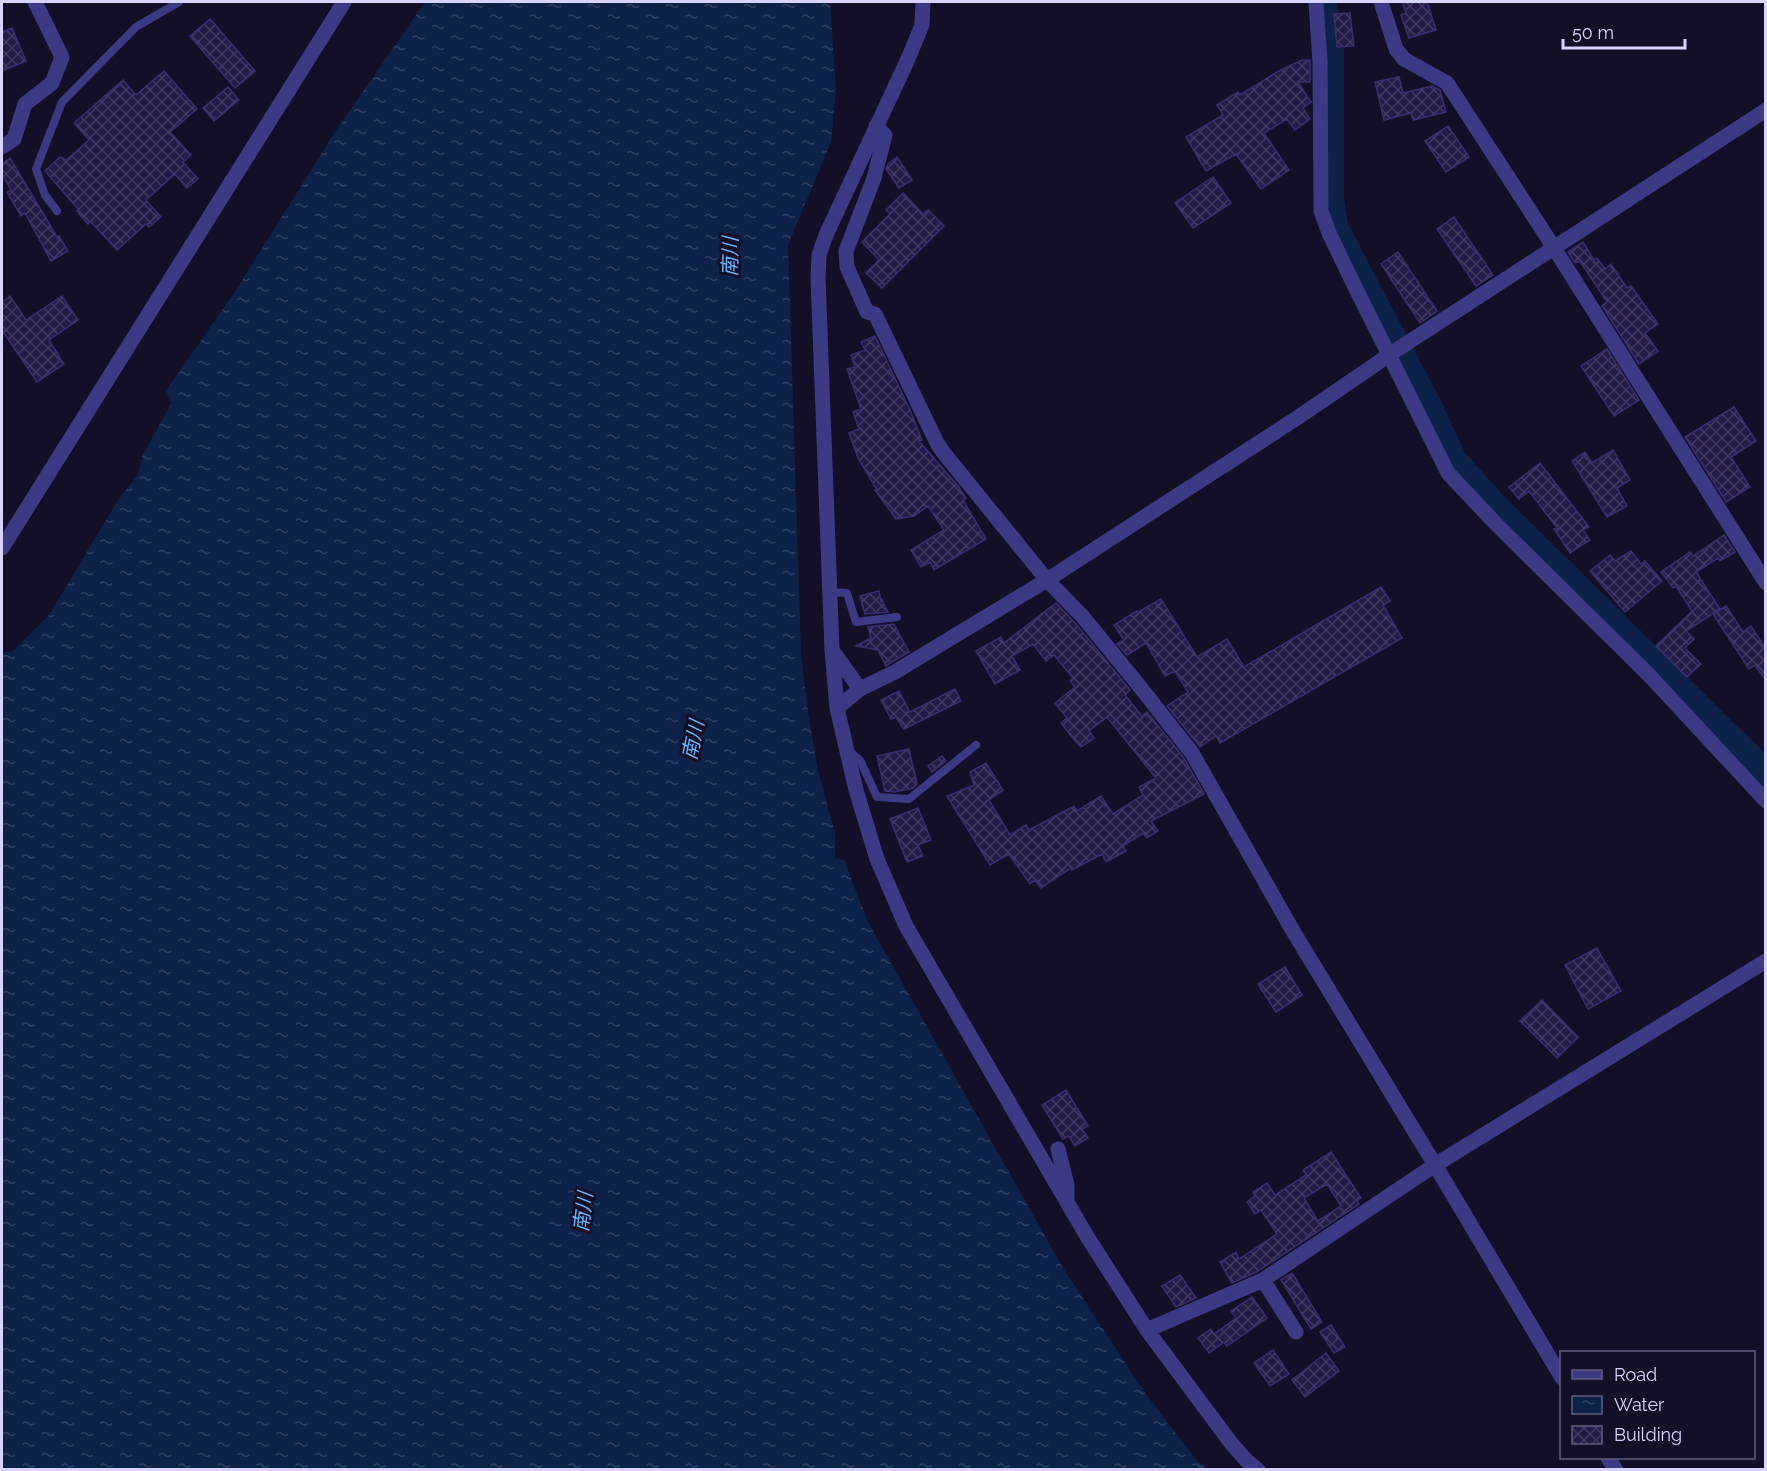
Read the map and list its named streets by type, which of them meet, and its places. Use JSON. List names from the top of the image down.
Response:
{
  "water": ["南川"],
  "legend": ["Road", "Water", "Building"],
  "scale_bar": "50 m"
}
